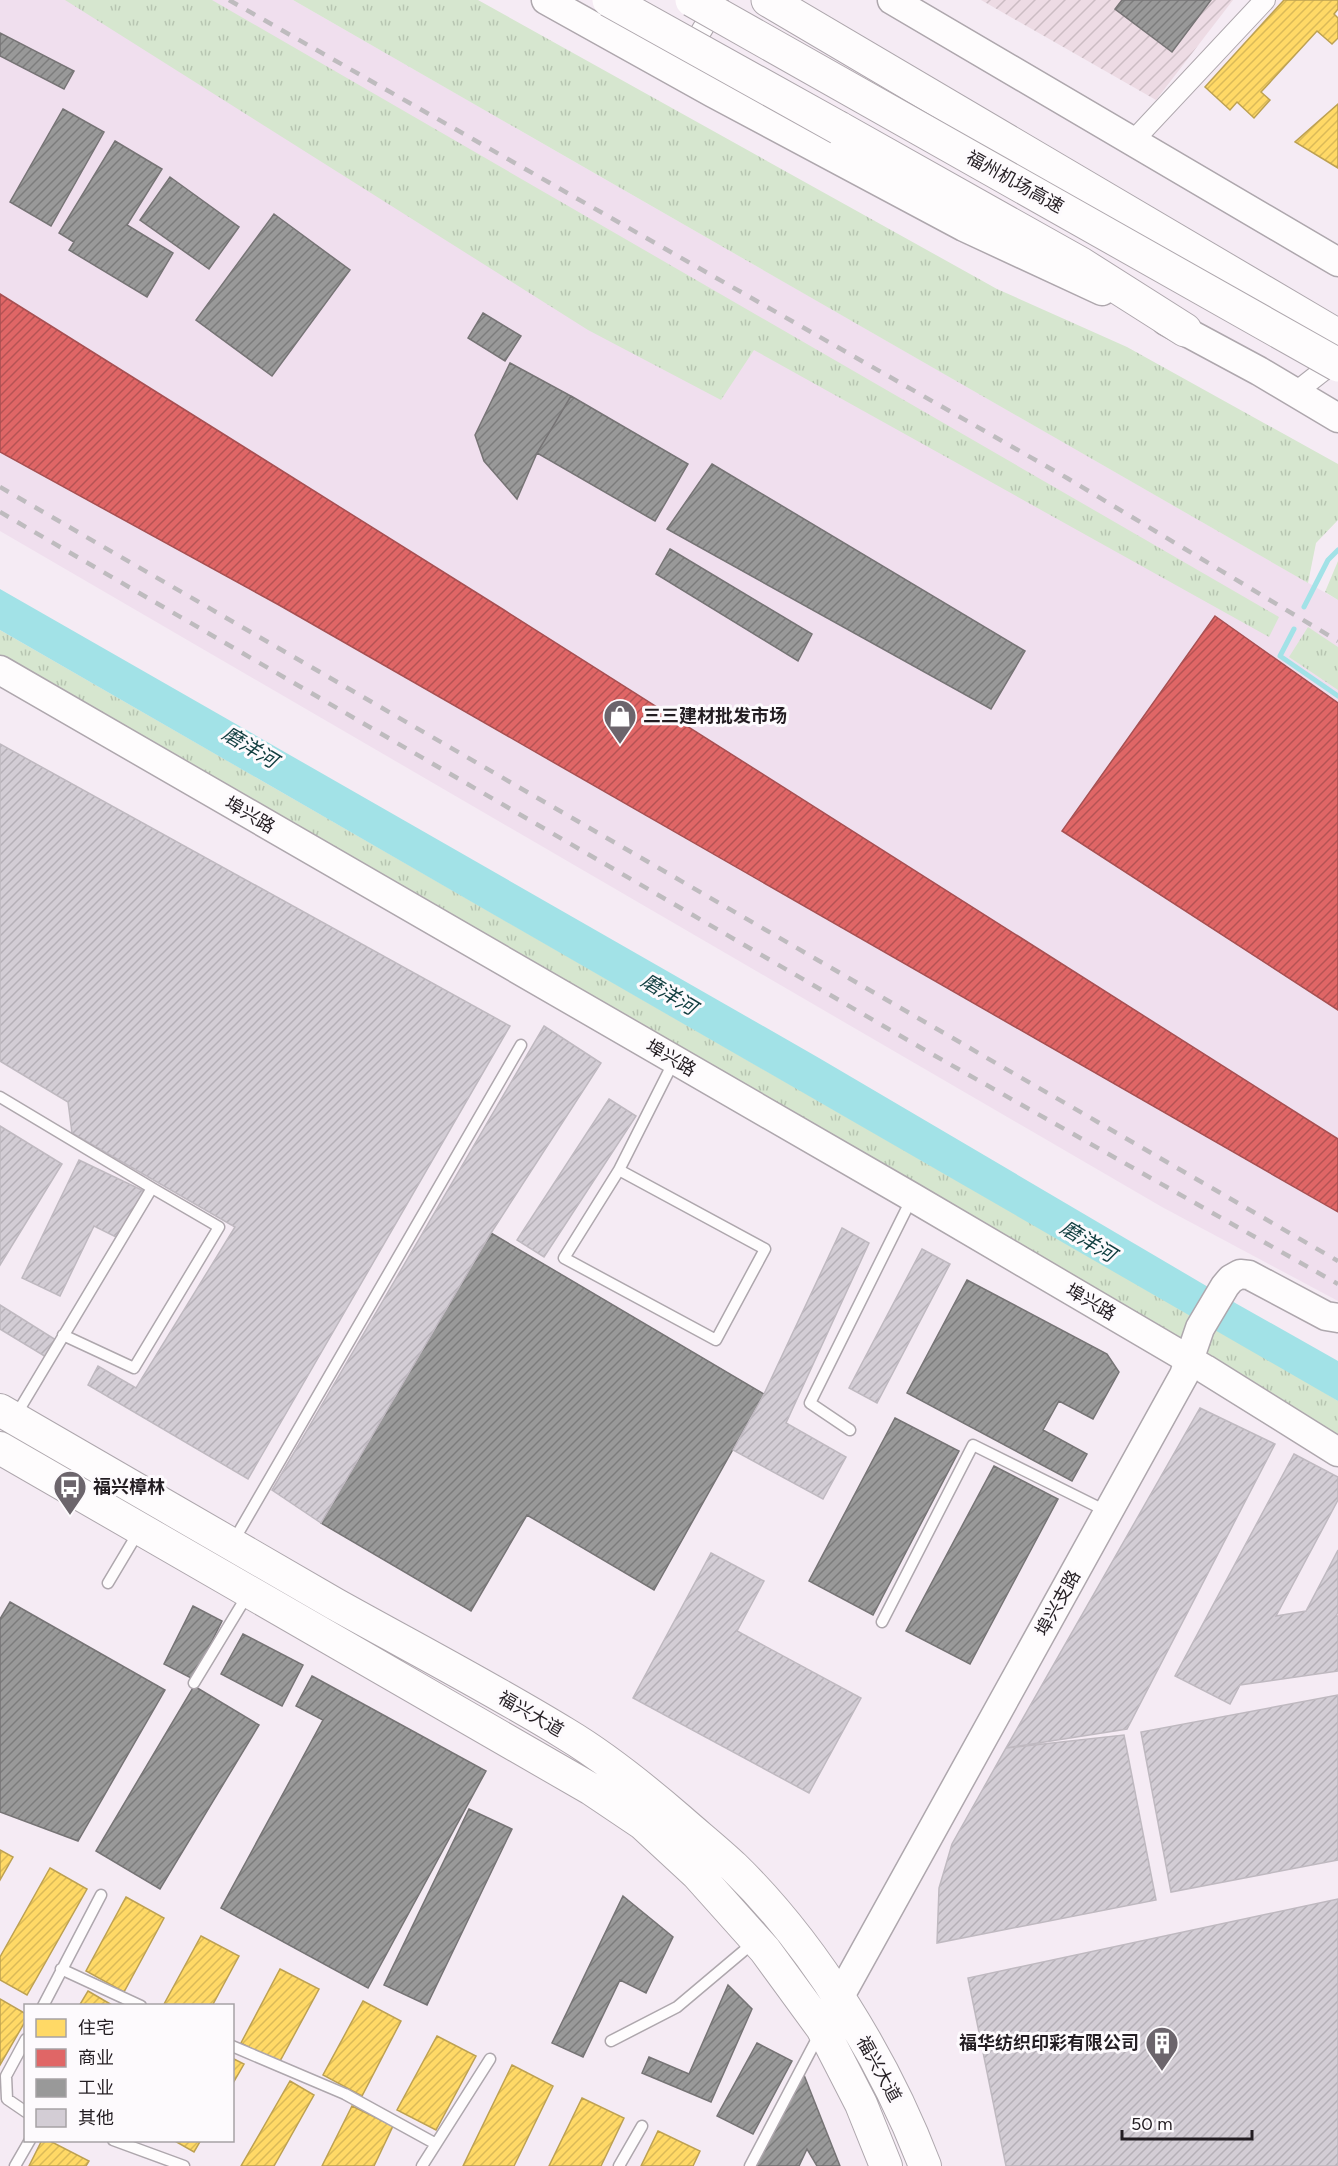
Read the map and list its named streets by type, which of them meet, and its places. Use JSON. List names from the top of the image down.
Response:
{
  "streets": {
    "highway": ["福州机场高速"],
    "main road": ["福兴大道"],
    "street": ["埠兴路", "埠兴支路"]
  },
  "crossings": [
    ["埠兴路", "埠兴支路"],
    ["埠兴支路", "福兴大道"]
  ],
  "water": ["磨洋河"],
  "places": {
    "shop": ["三三建材批发市场"],
    "bus stop": ["福兴樟林"],
    "building": ["福华纺织印彩有限公司"]
  },
  "legend": [
    "住宅",
    "商业",
    "工业",
    "其他"
  ],
  "scale_bar": "50 m"
}
